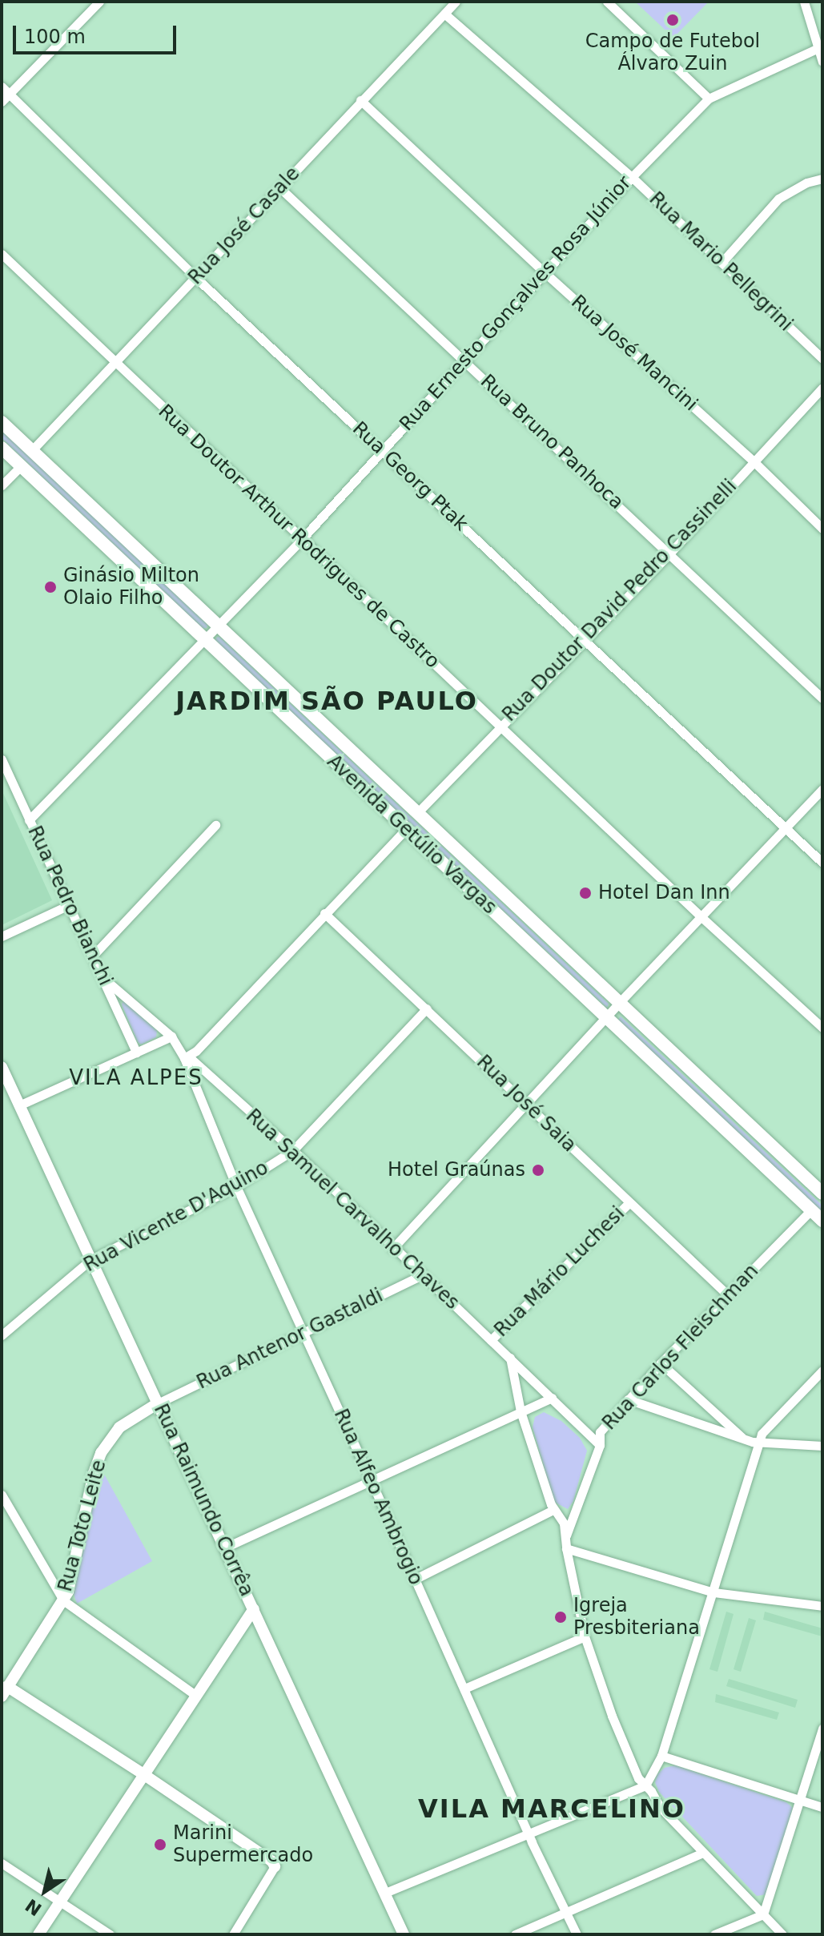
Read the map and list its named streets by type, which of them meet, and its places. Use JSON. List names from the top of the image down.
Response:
{
  "streets": {
    "main road": ["Avenida Getúlio Vargas"],
    "street": [
      "Rua José Casale",
      "Rua Mario Pellegrini",
      "Rua Ernesto Gonçalves Rosa Júnior",
      "Rua José Mancini",
      "Rua Bruno Panhoca",
      "Rua Georg Ptak",
      "Rua Doutor Arthur Rodrigues de Castro",
      "Rua Doutor David Pedro Cassinelli",
      "Rua Pedro Bianchi",
      "Rua José Saia",
      "Rua Samuel Carvalho Chaves",
      "Rua Vicente D'Aquino",
      "Rua Mário Luchesi",
      "Rua Antenor Gastaldi",
      "Rua Carlos Fleischman",
      "Rua Alfeo Ambrogio",
      "Rua Raimundo Corrêa",
      "Rua Toto Leite"
    ]
  },
  "crossings": [
    ["Rua José Casale", "Rua Mario Pellegrini"],
    ["Rua José Casale", "Rua José Mancini"],
    ["Rua José Casale", "Rua Bruno Panhoca"],
    ["Rua José Casale", "Rua Georg Ptak"],
    ["Rua José Casale", "Rua Doutor Arthur Rodrigues de Castro"],
    ["Rua José Casale", "Avenida Getúlio Vargas"],
    ["Rua Mario Pellegrini", "Rua Ernesto Gonçalves Rosa Júnior"],
    ["Rua Ernesto Gonçalves Rosa Júnior", "Rua José Mancini"],
    ["Rua Ernesto Gonçalves Rosa Júnior", "Rua Bruno Panhoca"],
    ["Rua Ernesto Gonçalves Rosa Júnior", "Rua Georg Ptak"],
    ["Rua Ernesto Gonçalves Rosa Júnior", "Rua Doutor Arthur Rodrigues de Castro"],
    ["Rua Ernesto Gonçalves Rosa Júnior", "Avenida Getúlio Vargas"],
    ["Rua Ernesto Gonçalves Rosa Júnior", "Rua Pedro Bianchi"],
    ["Rua José Mancini", "Rua Doutor David Pedro Cassinelli"],
    ["Rua Bruno Panhoca", "Rua Doutor David Pedro Cassinelli"],
    ["Rua Georg Ptak", "Rua Doutor David Pedro Cassinelli"],
    ["Rua Doutor Arthur Rodrigues de Castro", "Rua Doutor David Pedro Cassinelli"],
    ["Rua Doutor David Pedro Cassinelli", "Avenida Getúlio Vargas"],
    ["Avenida Getúlio Vargas", "Rua Carlos Fleischman"],
    ["Rua Pedro Bianchi", "Rua Samuel Carvalho Chaves"],
    ["Rua José Saia", "Rua Mário Luchesi"],
    ["Rua José Saia", "Rua Carlos Fleischman"],
    ["Rua Samuel Carvalho Chaves", "Rua Vicente D'Aquino"],
    ["Rua Samuel Carvalho Chaves", "Rua Mário Luchesi"],
    ["Rua Samuel Carvalho Chaves", "Rua Antenor Gastaldi"],
    ["Rua Samuel Carvalho Chaves", "Rua Carlos Fleischman"],
    ["Rua Samuel Carvalho Chaves", "Rua Alfeo Ambrogio"],
    ["Rua Vicente D'Aquino", "Rua Alfeo Ambrogio"],
    ["Rua Vicente D'Aquino", "Rua Raimundo Corrêa"],
    ["Rua Antenor Gastaldi", "Rua Alfeo Ambrogio"],
    ["Rua Antenor Gastaldi", "Rua Raimundo Corrêa"],
    ["Rua Antenor Gastaldi", "Rua Toto Leite"],
    ["Rua Raimundo Corrêa", "Rua Toto Leite"]
  ],
  "districts": ["JARDIM SÃO PAULO", "VILA ALPES", "VILA MARCELINO"],
  "places": [
    "Campo de Futebol Álvaro Zuin",
    "Ginásio Milton Olaio Filho",
    "Hotel Dan Inn",
    "Hotel Graúnas",
    "Igreja Presbiteriana",
    "Marini Supermercado"
  ],
  "scale_bar": "100 m",
  "north": "bottom left"
}
